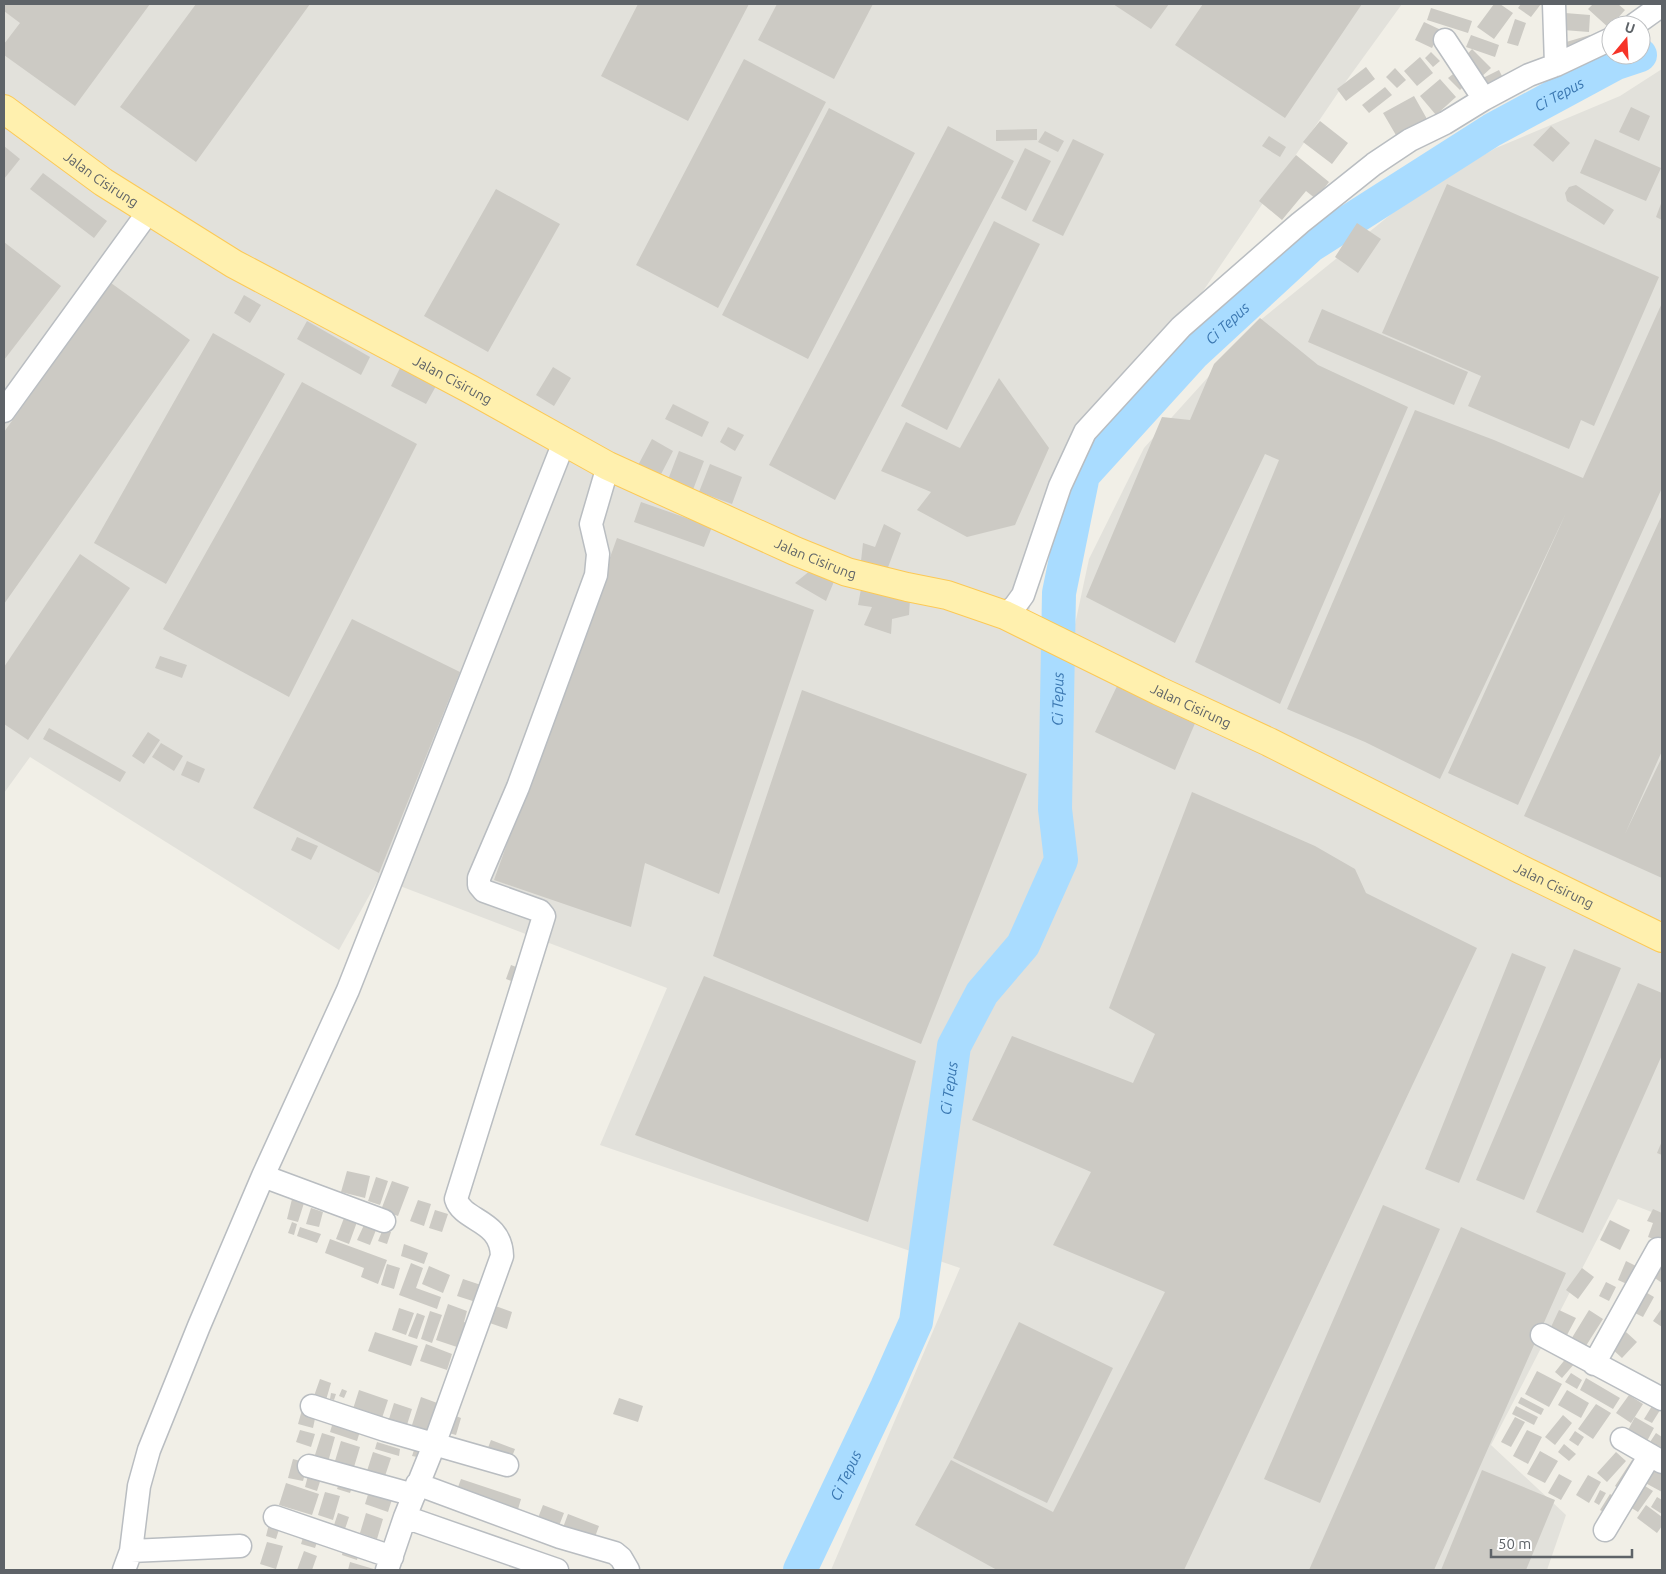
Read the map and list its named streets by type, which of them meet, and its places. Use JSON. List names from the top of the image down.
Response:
{
  "streets": {
    "main road": ["Jalan Cisirung"]
  },
  "water": ["Ci Tepus"],
  "scale_bar": "50 m",
  "north": "top"
}
